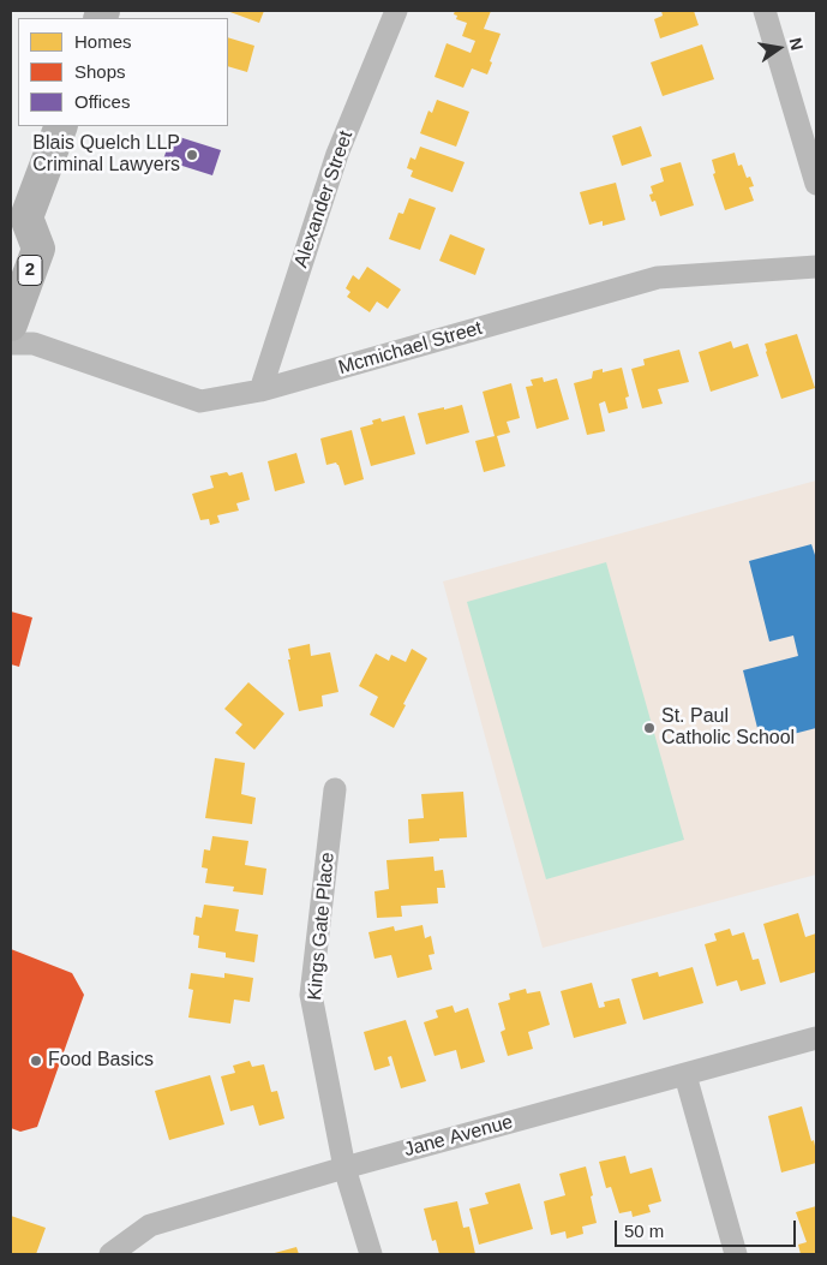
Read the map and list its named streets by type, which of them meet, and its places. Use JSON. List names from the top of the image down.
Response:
{
  "streets": {
    "main road": ["2"],
    "street": [
      "Alexander Street",
      "Mcmichael Street",
      "Kings Gate Place",
      "Jane Avenue"
    ]
  },
  "crossings": [
    ["Alexander Street", "Mcmichael Street"],
    ["Kings Gate Place", "Jane Avenue"]
  ],
  "places": ["Blais Quelch LLP Criminal Lawyers", "St. Paul Catholic School", "Food Basics"],
  "legend": ["Homes", "Shops", "Offices"],
  "scale_bar": "50 m",
  "north": "right"
}
